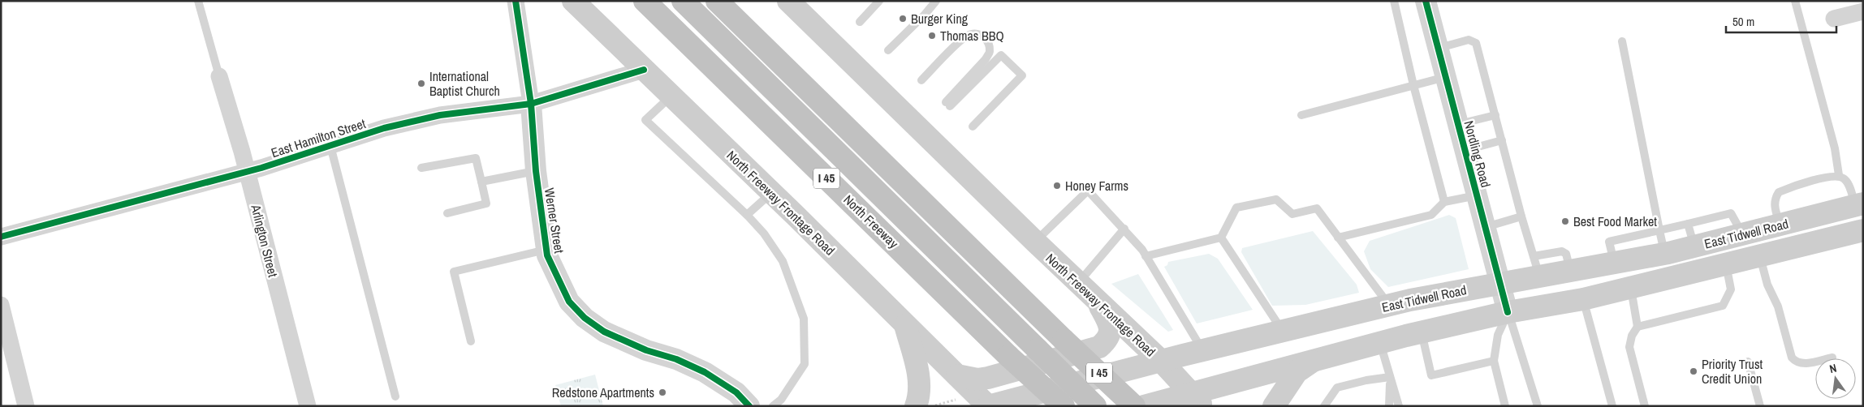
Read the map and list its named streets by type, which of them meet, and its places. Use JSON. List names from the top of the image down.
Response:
{
  "streets": {
    "highway": ["I 45", "North Freeway"],
    "main road": ["North Freeway Frontage Road", "East Tidwell Road"],
    "street": [
      "East Hamilton Street",
      "Nordling Road",
      "Werner Street",
      "Arlington Street"
    ]
  },
  "crossings": [
    ["East Hamilton Street", "North Freeway Frontage Road"],
    ["East Hamilton Street", "Werner Street"],
    ["East Hamilton Street", "Arlington Street"],
    ["Nordling Road", "East Tidwell Road"],
    ["North Freeway Frontage Road", "East Tidwell Road"]
  ],
  "places": [
    "Burger King",
    "Thomas BBQ",
    "International Baptist Church",
    "Honey Farms",
    "Best Food Market",
    "Priority Trust Credit Union",
    "Redstone Apartments"
  ],
  "scale_bar": "50 m",
  "north": "top"
}
